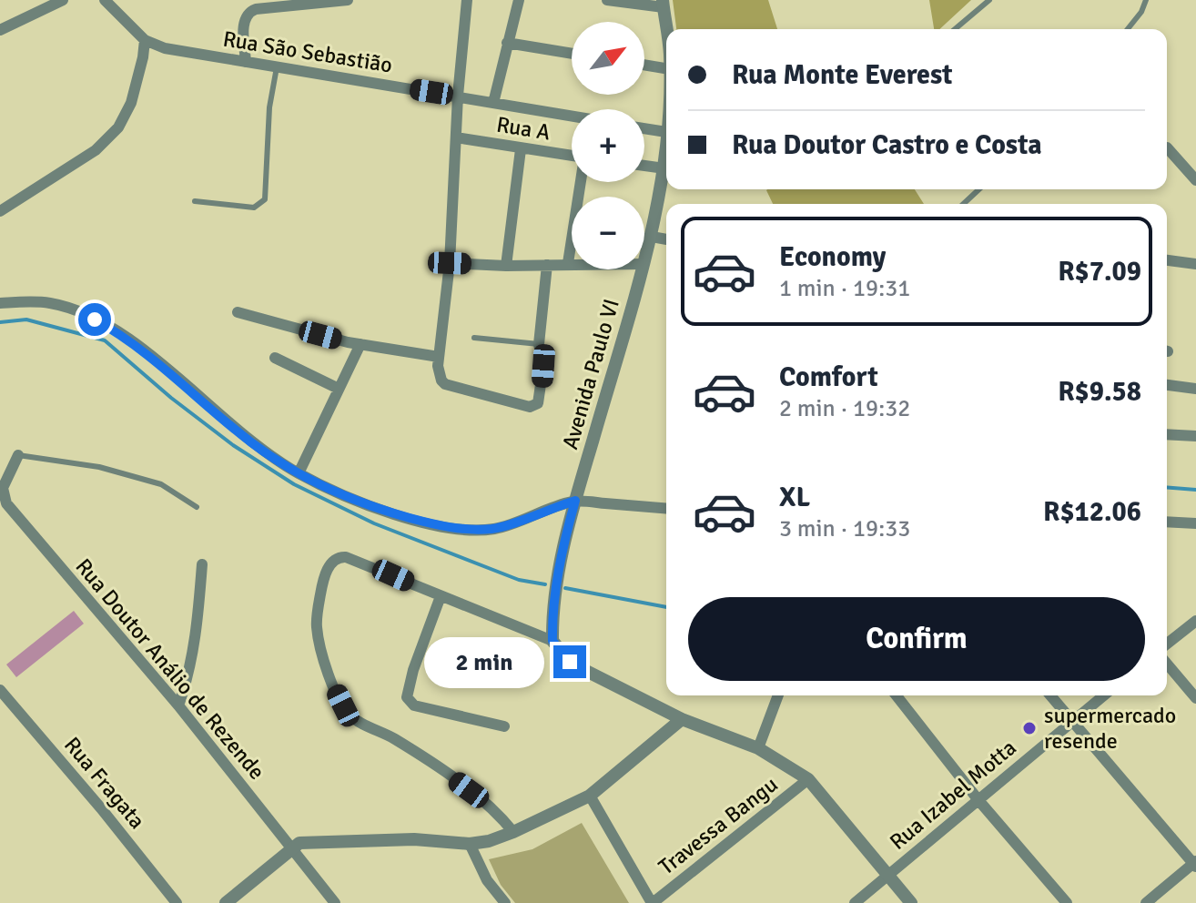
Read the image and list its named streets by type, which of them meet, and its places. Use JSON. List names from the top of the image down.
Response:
{
  "streets": {
    "street": [
      "Rua São Sebastião",
      "Rua A",
      "Avenida Paulo VI",
      "Rua Doutor Análio de Rezende",
      "Rua Fragata",
      "Rua Izabel Motta",
      "Travessa Bangu"
    ]
  },
  "places": ["supermercado resende"],
  "north": "top right",
  "page": {
    "map_buttons": ["+", "−"],
    "banner": ["Rua Monte Everest", "Rua Doutor Castro e Costa"],
    "list": [
      {
        "name": "Economy",
        "note": "1 min · 19:31",
        "value": "R$7.09"
      },
      {
        "name": "Comfort",
        "note": "2 min · 19:32",
        "value": "R$9.58"
      },
      {
        "name": "XL",
        "note": "3 min · 19:33",
        "value": "R$12.06"
      }
    ],
    "buttons": "Confirm",
    "bubble": "2 min"
  }
}
